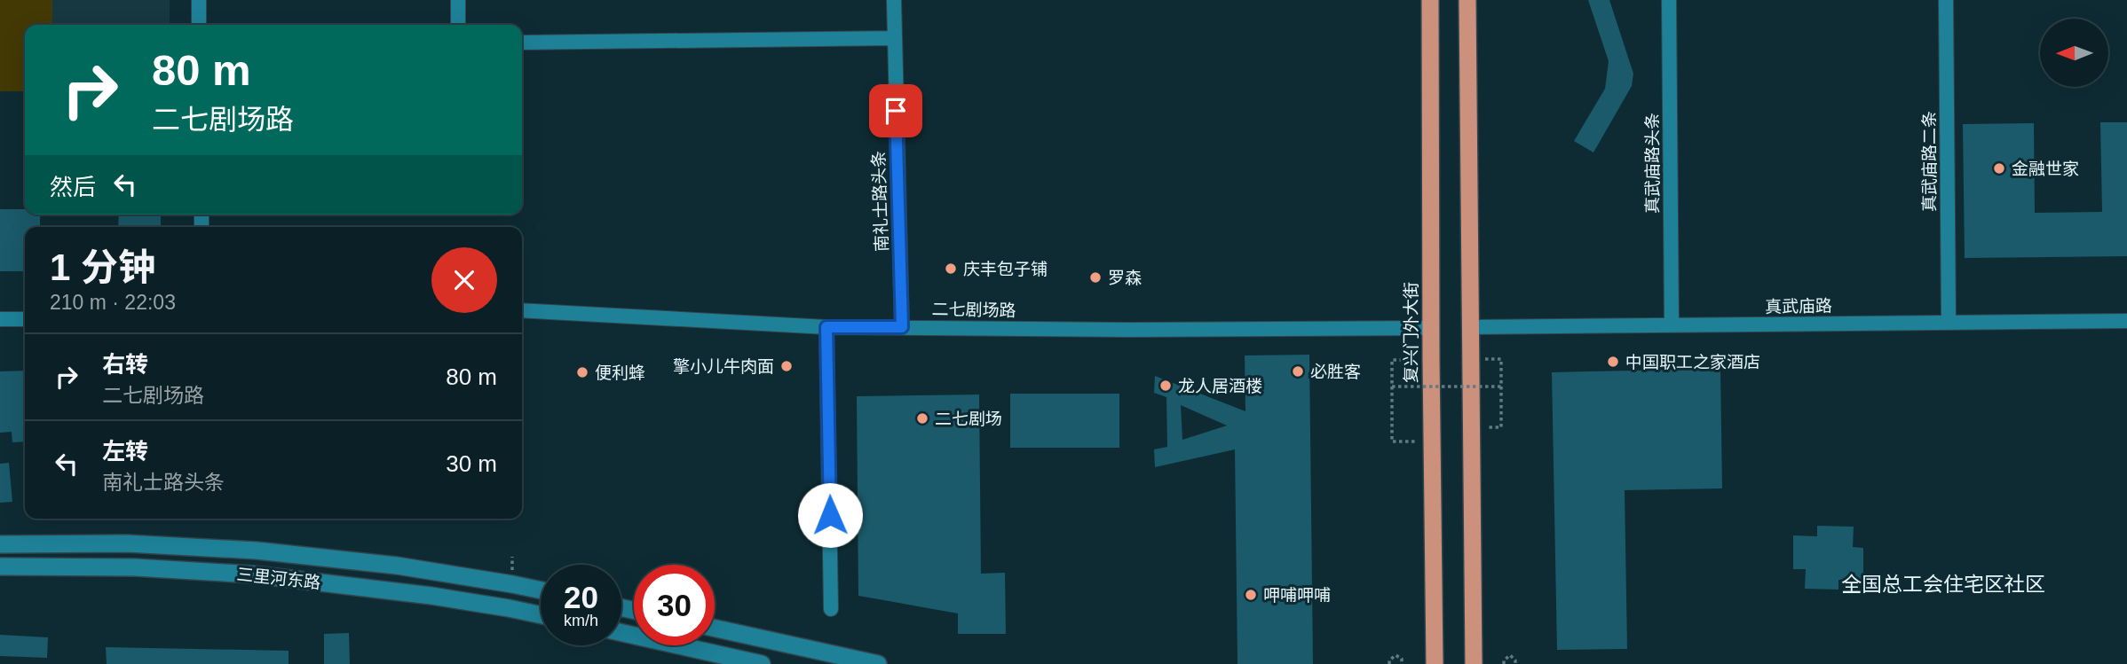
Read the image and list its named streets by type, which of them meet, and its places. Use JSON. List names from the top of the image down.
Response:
{
  "streets": {
    "highway": ["复兴门外大街"],
    "main road": ["三里河东路"],
    "street": [
      "真武庙路二条",
      "真武庙路头条",
      "南礼士路头条",
      "真武庙路",
      "二七剧场路"
    ]
  },
  "crossings": [
    ["真武庙路二条", "真武庙路"],
    ["真武庙路头条", "真武庙路"],
    ["南礼士路头条", "二七剧场路"],
    ["二七剧场路", "复兴门外大街"]
  ],
  "districts": ["全国总工会住宅区社区"],
  "places": [
    "金融世家",
    "庆丰包子铺",
    "罗森",
    "中国职工之家酒店",
    "擎小儿牛肉面",
    "必胜客",
    "便利蜂",
    "龙人居酒楼",
    "二七剧场",
    "呷哺呷哺"
  ],
  "north": "left",
  "page": {
    "turn": ["80 m", "二七剧场路"],
    "then": "然后",
    "heading": ["1 分钟", "210 m · 22:03"],
    "list": [
      {
        "name": "右转",
        "note": "二七剧场路",
        "value": "80 m"
      },
      {
        "name": "左转",
        "note": "南礼士路头条",
        "value": "30 m"
      }
    ],
    "speed": "20 km/h",
    "limit": "30"
  }
}
